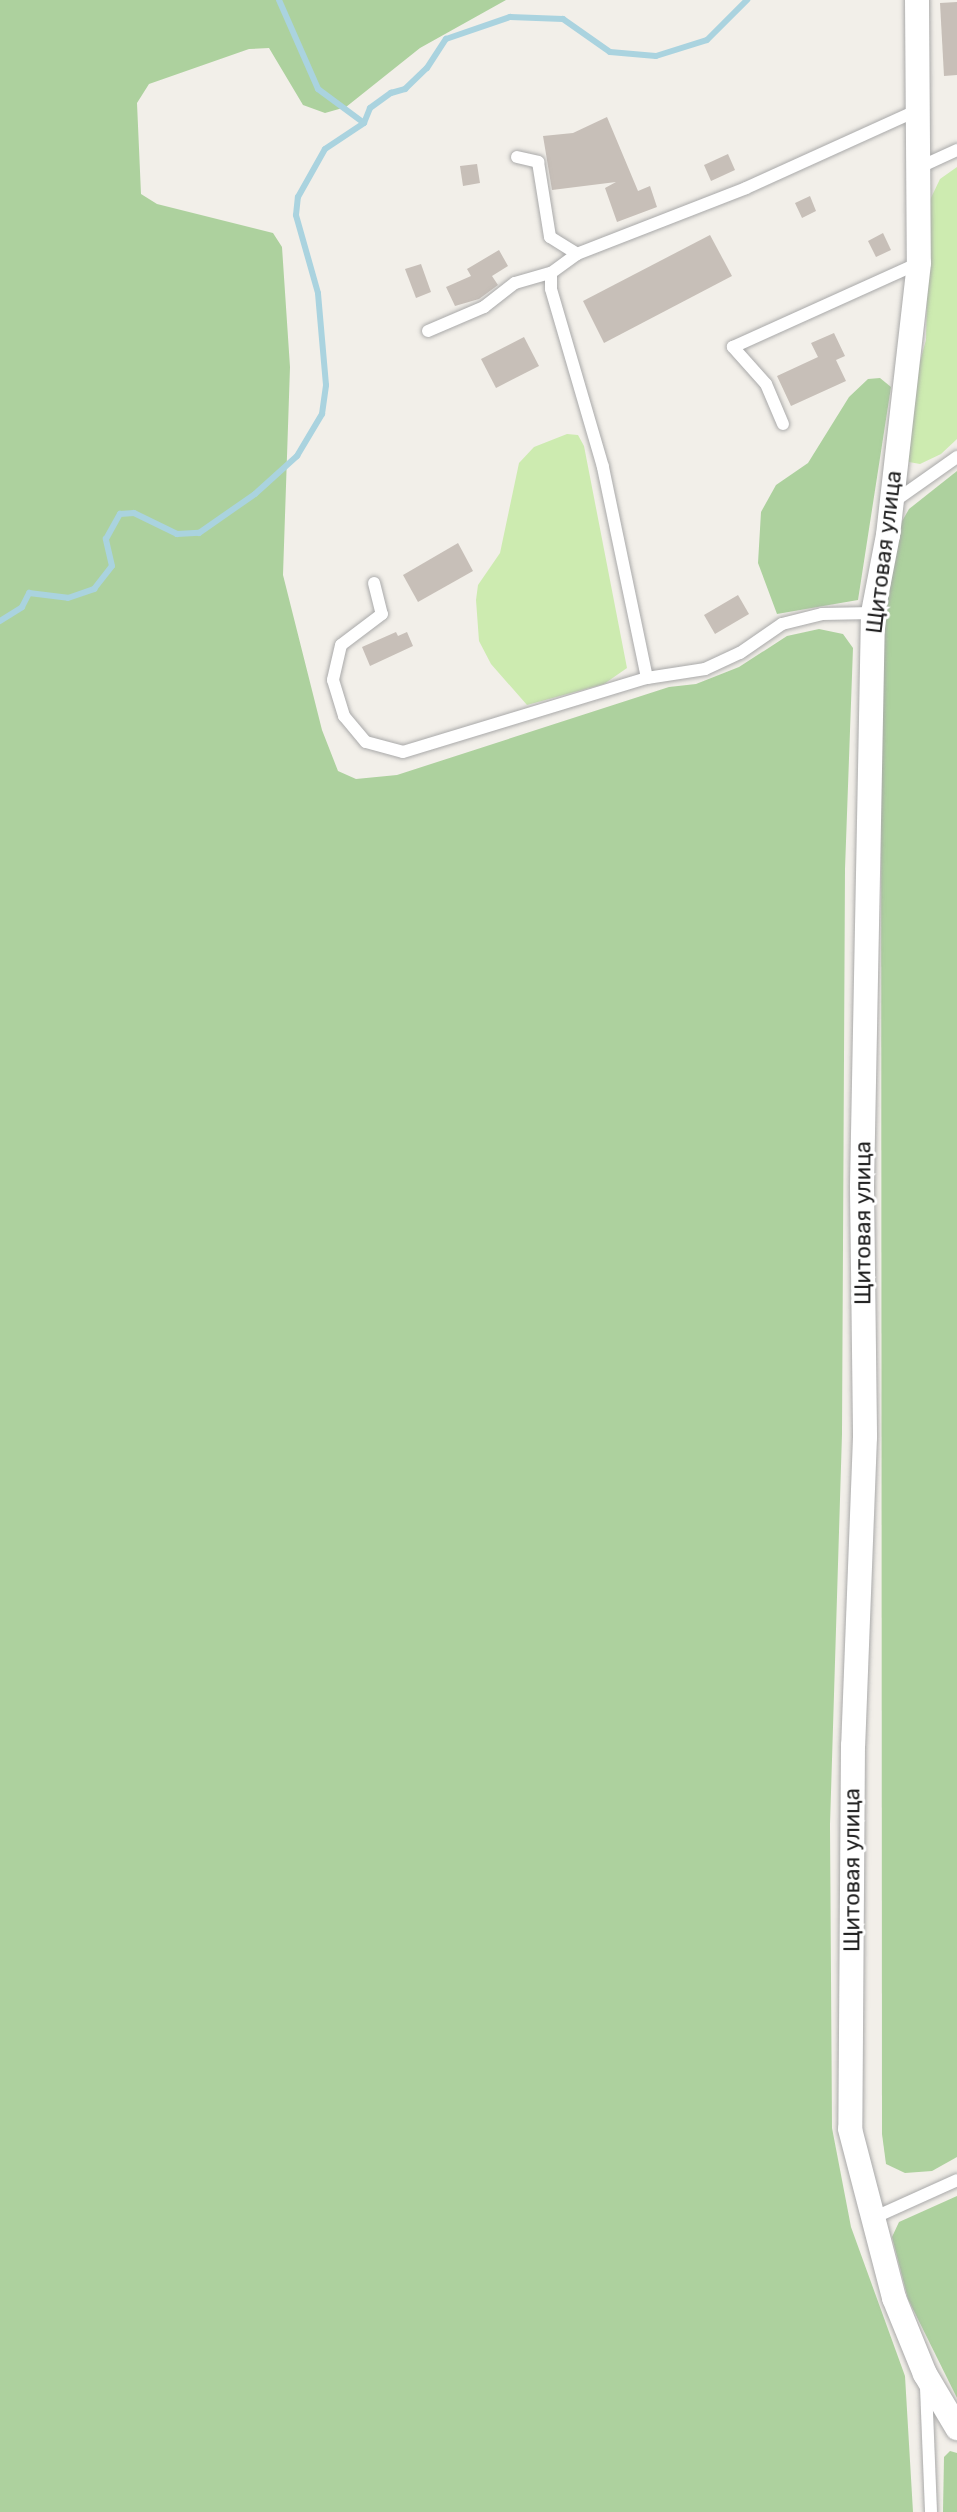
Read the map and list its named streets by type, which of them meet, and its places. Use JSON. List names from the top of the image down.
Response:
{
  "streets": {
    "street": ["Щитовая улица"]
  }
}
